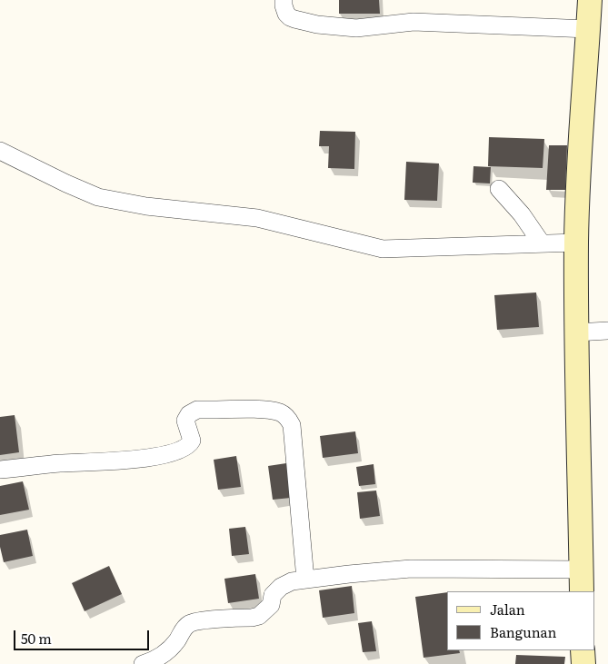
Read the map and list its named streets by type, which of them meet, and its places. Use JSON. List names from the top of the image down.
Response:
{
  "legend": ["Jalan", "Bangunan"],
  "scale_bar": "50 m"
}
